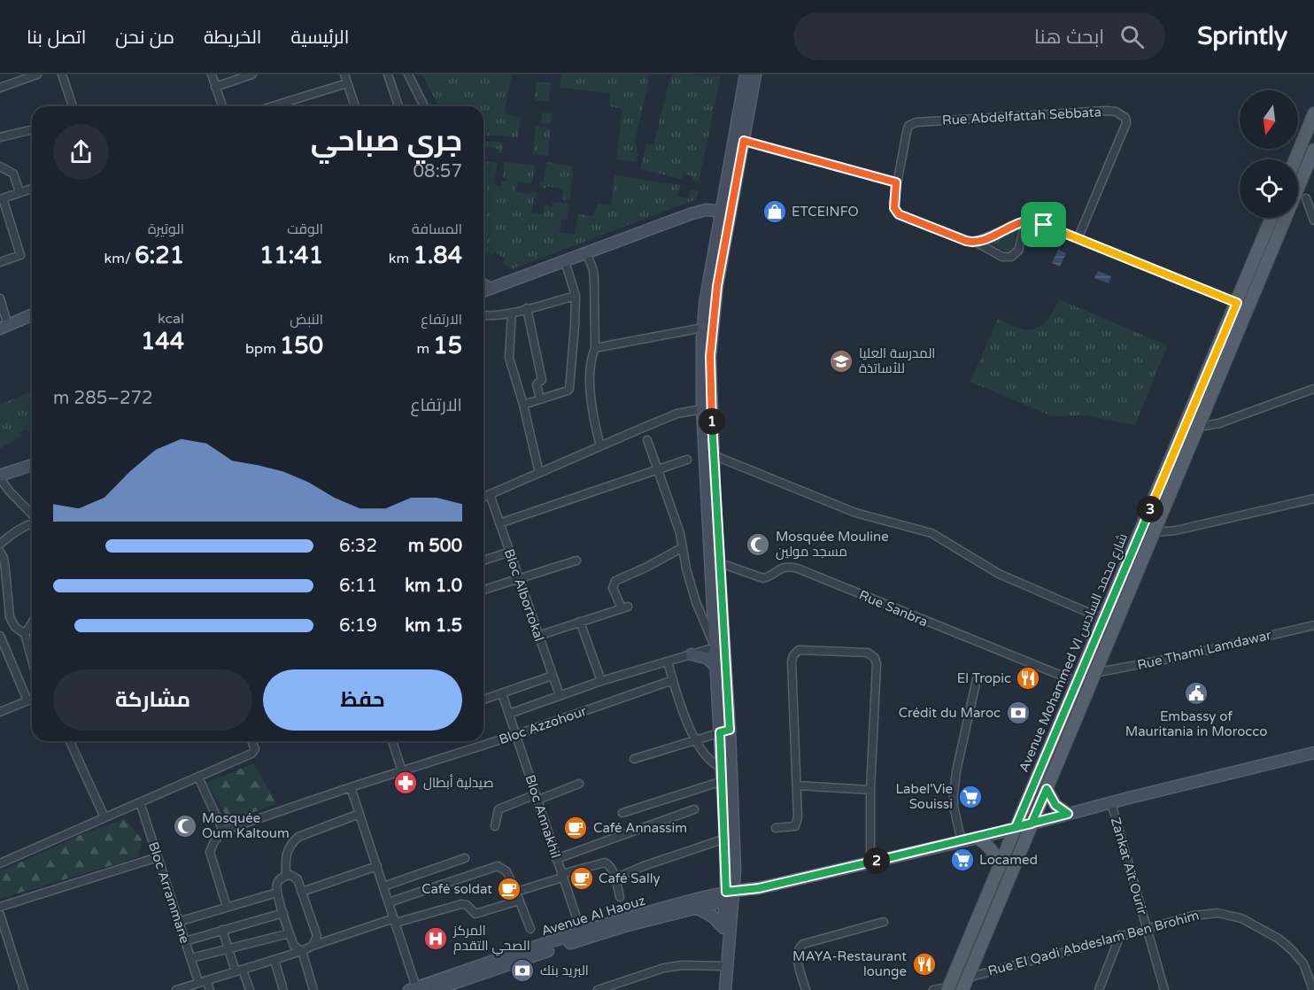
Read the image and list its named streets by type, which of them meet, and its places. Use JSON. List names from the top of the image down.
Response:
{
  "streets": {
    "main road": ["Avenue Mohammed VI شارع محمد السادس", "Avenue Al Haouz"],
    "street": [
      "Rue Abdelfattah Sebbata",
      "Bloc Albortokal",
      "Rue Sanbra",
      "Rue Thami Lamdawar",
      "Bloc Azzohour",
      "Bloc Annakhil",
      "Zankat Aït Ourir",
      "Bloc Arrammane",
      "Rue El Qadi Abdeslam Ben Brohim"
    ]
  },
  "crossings": [
    ["Bloc Albortokal", "Bloc Azzohour"],
    ["Rue Sanbra", "Avenue Mohammed VI شارع محمد السادس"],
    ["Rue Thami Lamdawar", "Avenue Mohammed VI شارع محمد السادس"],
    ["Avenue Mohammed VI شارع محمد السادس", "Avenue Al Haouz"],
    ["Avenue Mohammed VI شارع محمد السادس", "Rue El Qadi Abdeslam Ben Brohim"],
    ["Bloc Azzohour", "Bloc Annakhil"],
    ["Bloc Annakhil", "Avenue Al Haouz"],
    ["Zankat Aït Ourir", "Avenue Al Haouz"],
    ["Zankat Aït Ourir", "Rue El Qadi Abdeslam Ben Brohim"]
  ],
  "places": {
    "shop": ["ETCEINFO"],
    "school or university": ["المدرسة العليا للأساتذة"],
    "mosque": ["Mosquée Mouline مسجد مولين", "Mosquée Oum Kaltoum"],
    "restaurant": ["El Tropic", "MAYA-Restaurant lounge"],
    "public building": ["Embassy of Mauritania in Morocco"],
    "bank": ["Crédit du Maroc", "البريد بنك"],
    "pharmacy": ["صيدلية أبطال"],
    "supermarket": ["Label'Vie Souissi", "Locamed"],
    "cafe": ["Café Annassim", "Café Sally", "Café soldat"],
    "hospital": ["المركز الصحي التقدم"]
  },
  "north": "bottom",
  "page": {
    "header": "Sprintly",
    "search": "ابحث هنا",
    "nav": [
      "الرئيسية",
      "الخريطة",
      "من نحن",
      "اتصل بنا"
    ],
    "heading": ["جري صباحي", "08:57"],
    "stats": [
      ["المسافة", "1.84 km"],
      ["الوقت", "11:41"],
      ["الوتيرة", "6:21 /km"],
      ["الارتفاع", "15 m"],
      ["النبض", "150 bpm"],
      ["kcal", "144"]
    ],
    "chart": ["الارتفاع", "272–285 m"],
    "pins": ["1", "3", "2"],
    "list": [
      {
        "name": "500 m",
        "note": "6:32"
      },
      {
        "name": "1.0 km",
        "note": "6:11"
      },
      {
        "name": "1.5 km",
        "note": "6:19"
      }
    ],
    "buttons": ["حفظ", "مشاركة"]
  }
}
